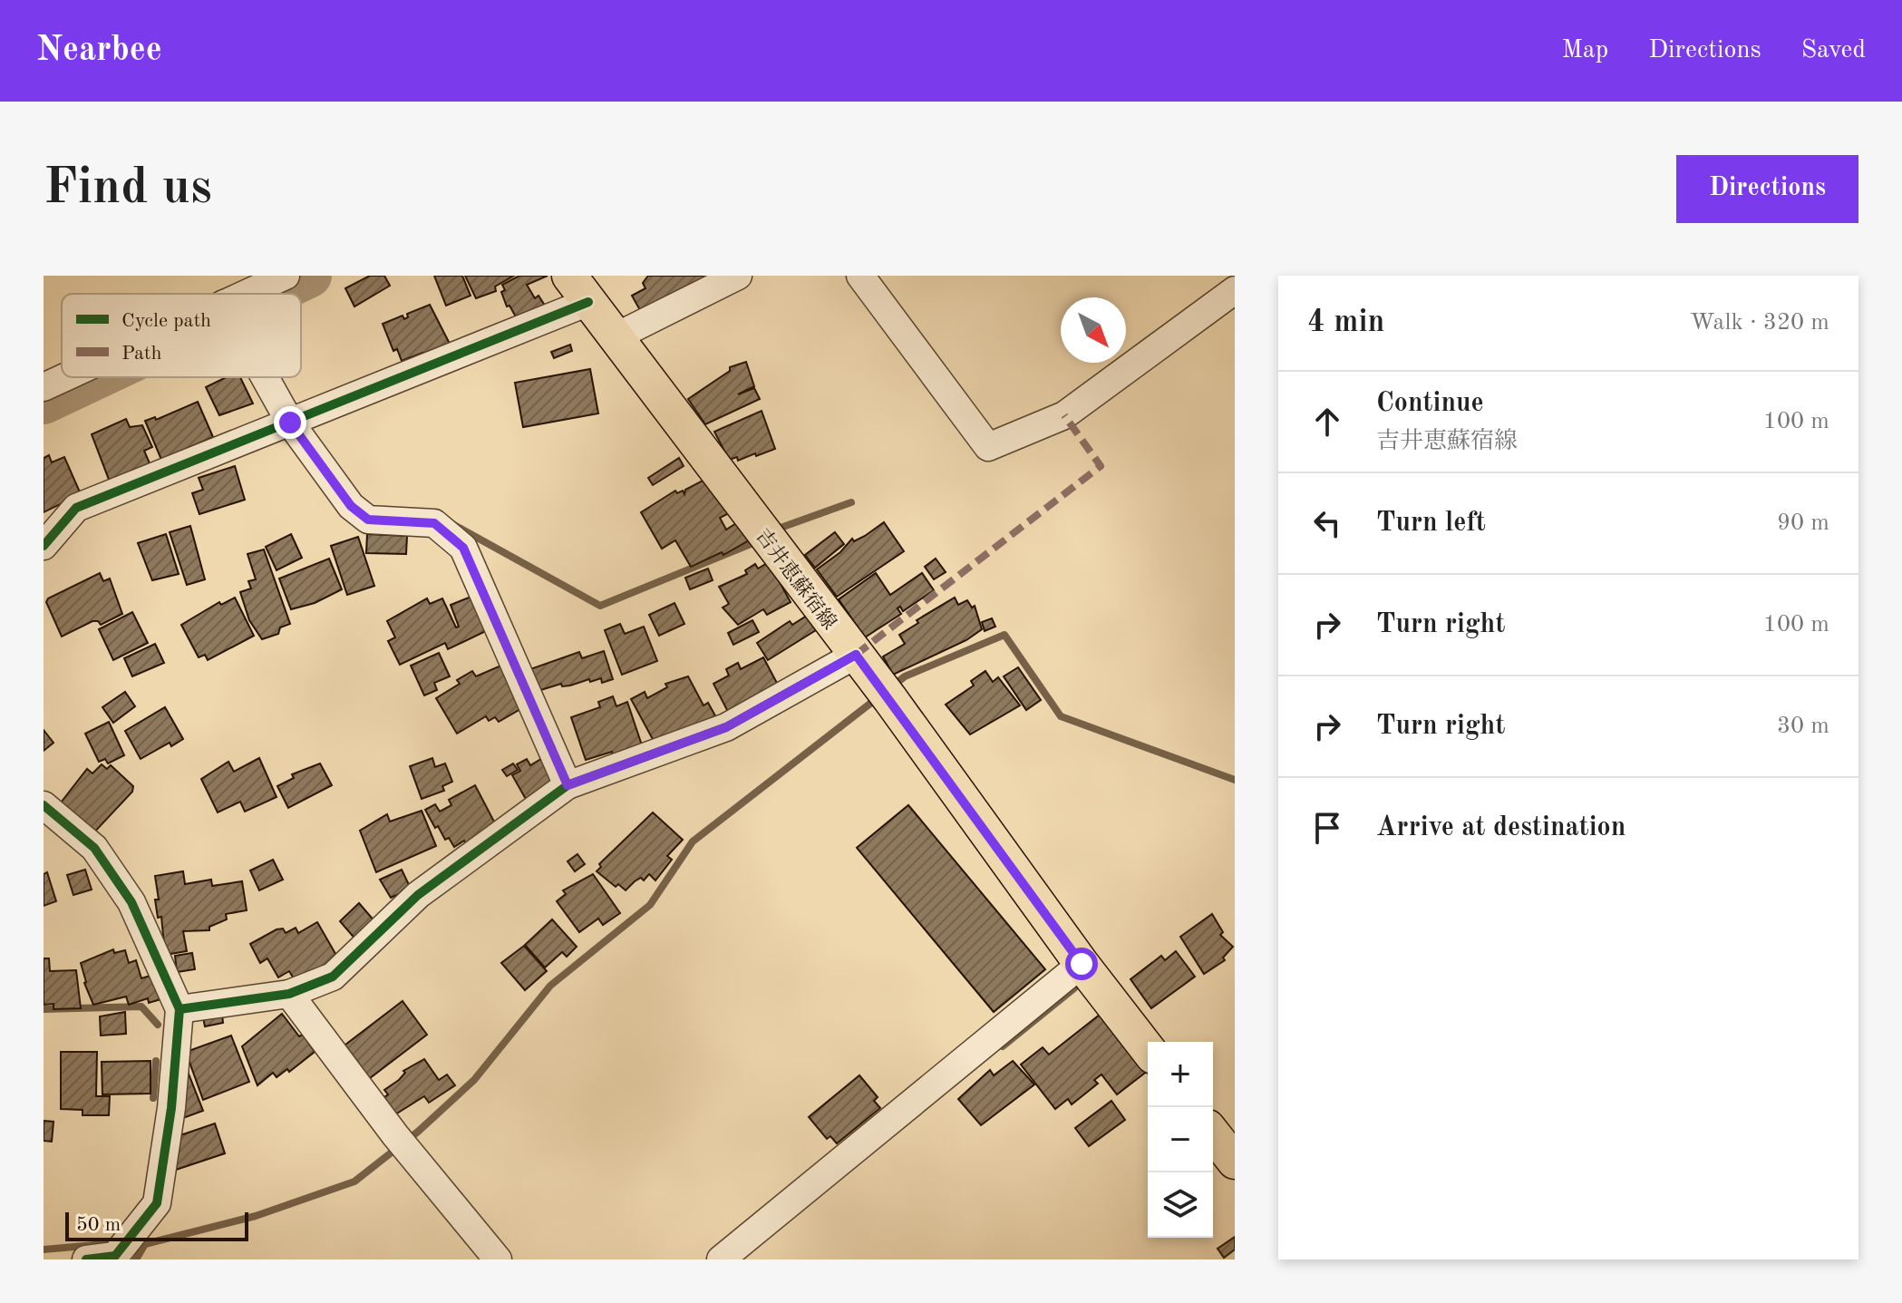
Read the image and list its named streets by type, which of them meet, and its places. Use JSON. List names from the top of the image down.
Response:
{
  "streets": {
    "main road": ["吉井恵蘇宿線"]
  },
  "legend": ["Cycle path", "Path"],
  "scale_bar": "50 m",
  "north": "bottom right",
  "page": {
    "header": "Nearbee",
    "nav": ["Map", "Directions", "Saved"],
    "buttons": "Directions",
    "title": "Find us",
    "heading": ["4 min", "Walk · 320 m"],
    "list": [
      ["Continue", "吉井恵蘇宿線", "100 m"],
      ["Turn left", "90 m"],
      ["Turn right", "100 m"],
      ["Turn right", "30 m"],
      "Arrive at destination"
    ],
    "map_buttons": ["+", "−"],
    "scale": "50 m"
  }
}
